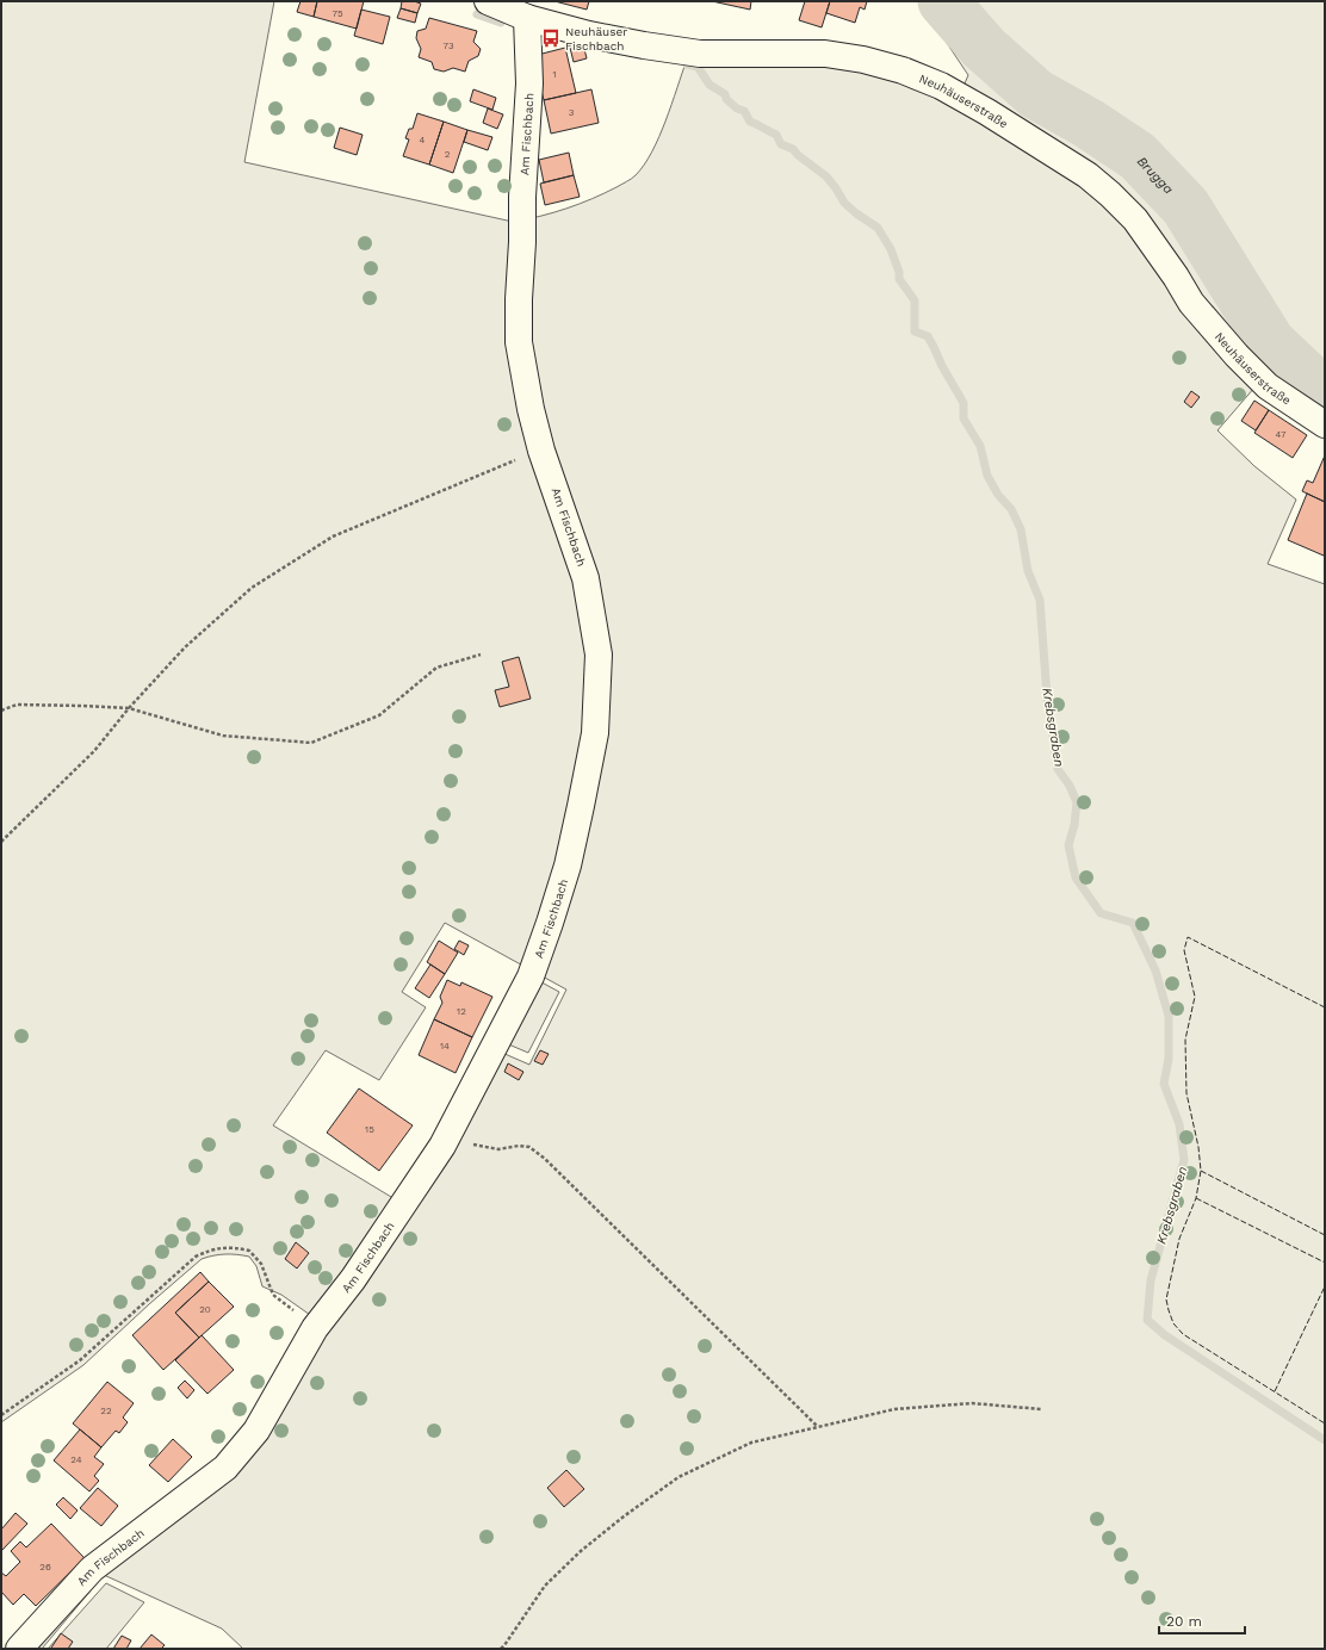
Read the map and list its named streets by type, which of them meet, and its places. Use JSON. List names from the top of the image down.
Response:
{
  "streets": {
    "street": ["Neuhäuserstraße", "Am Fischbach"]
  },
  "crossings": [
    ["Neuhäuserstraße", "Am Fischbach"]
  ],
  "water": ["Brugga", "Krebsgraben"],
  "places": {
    "bus stop": ["Neuhäuser Fischbach"]
  },
  "house_numbers": [
    "75",
    "73",
    "1",
    "3",
    "4",
    "2",
    "47",
    "12",
    "14",
    "15",
    "20",
    "22",
    "24",
    "26"
  ],
  "scale_bar": "20 m"
}
